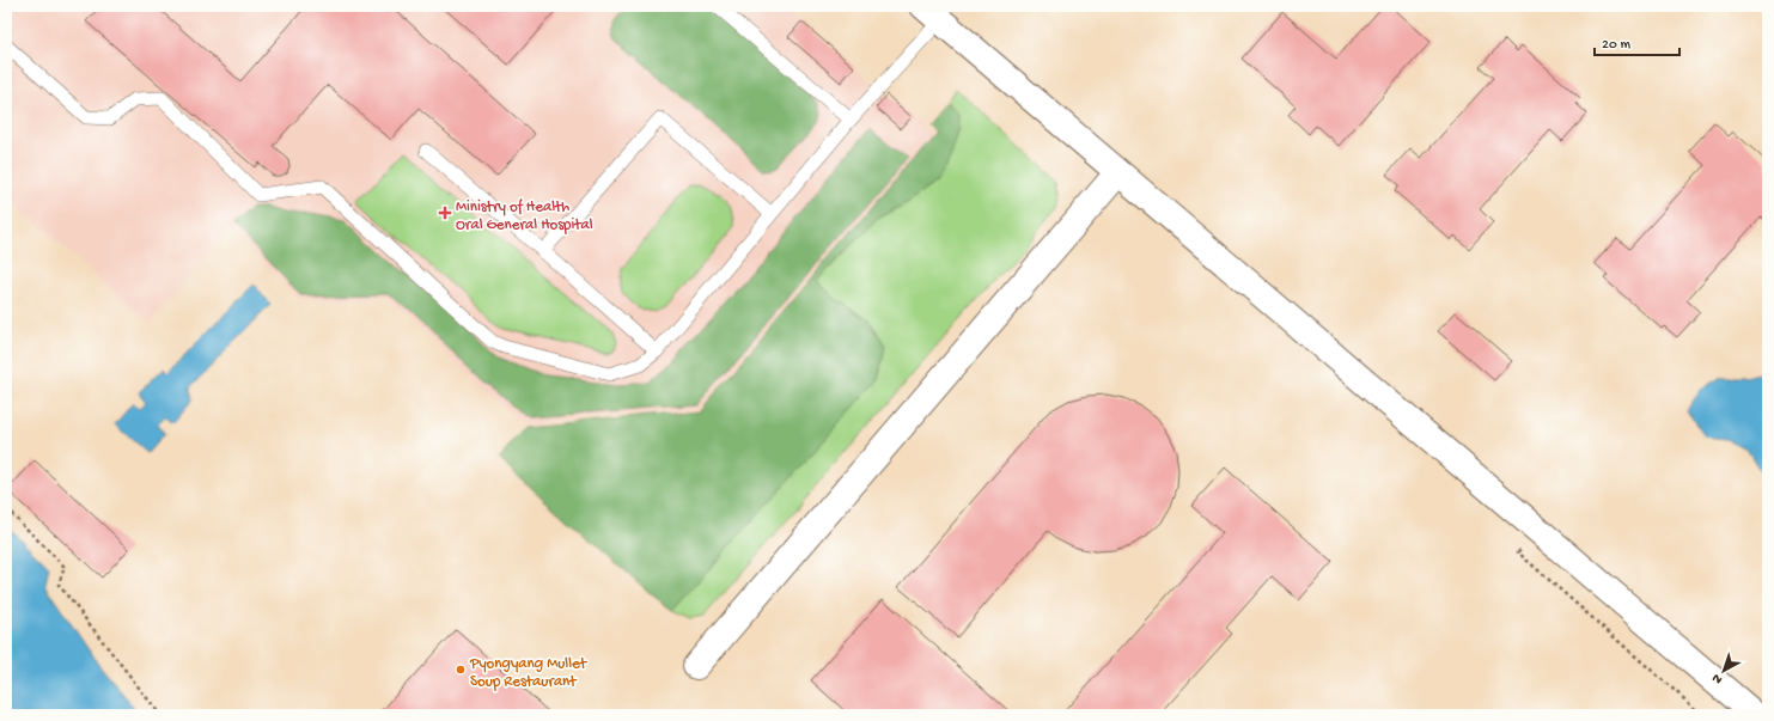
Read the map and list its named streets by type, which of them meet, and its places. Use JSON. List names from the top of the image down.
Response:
{
  "places": {
    "health": ["Ministry of Health Oral General Hospital"],
    "other": ["Pyongyang Mullet Soup Restaurant"]
  },
  "scale_bar": "20 m",
  "north": "bottom left"
}
